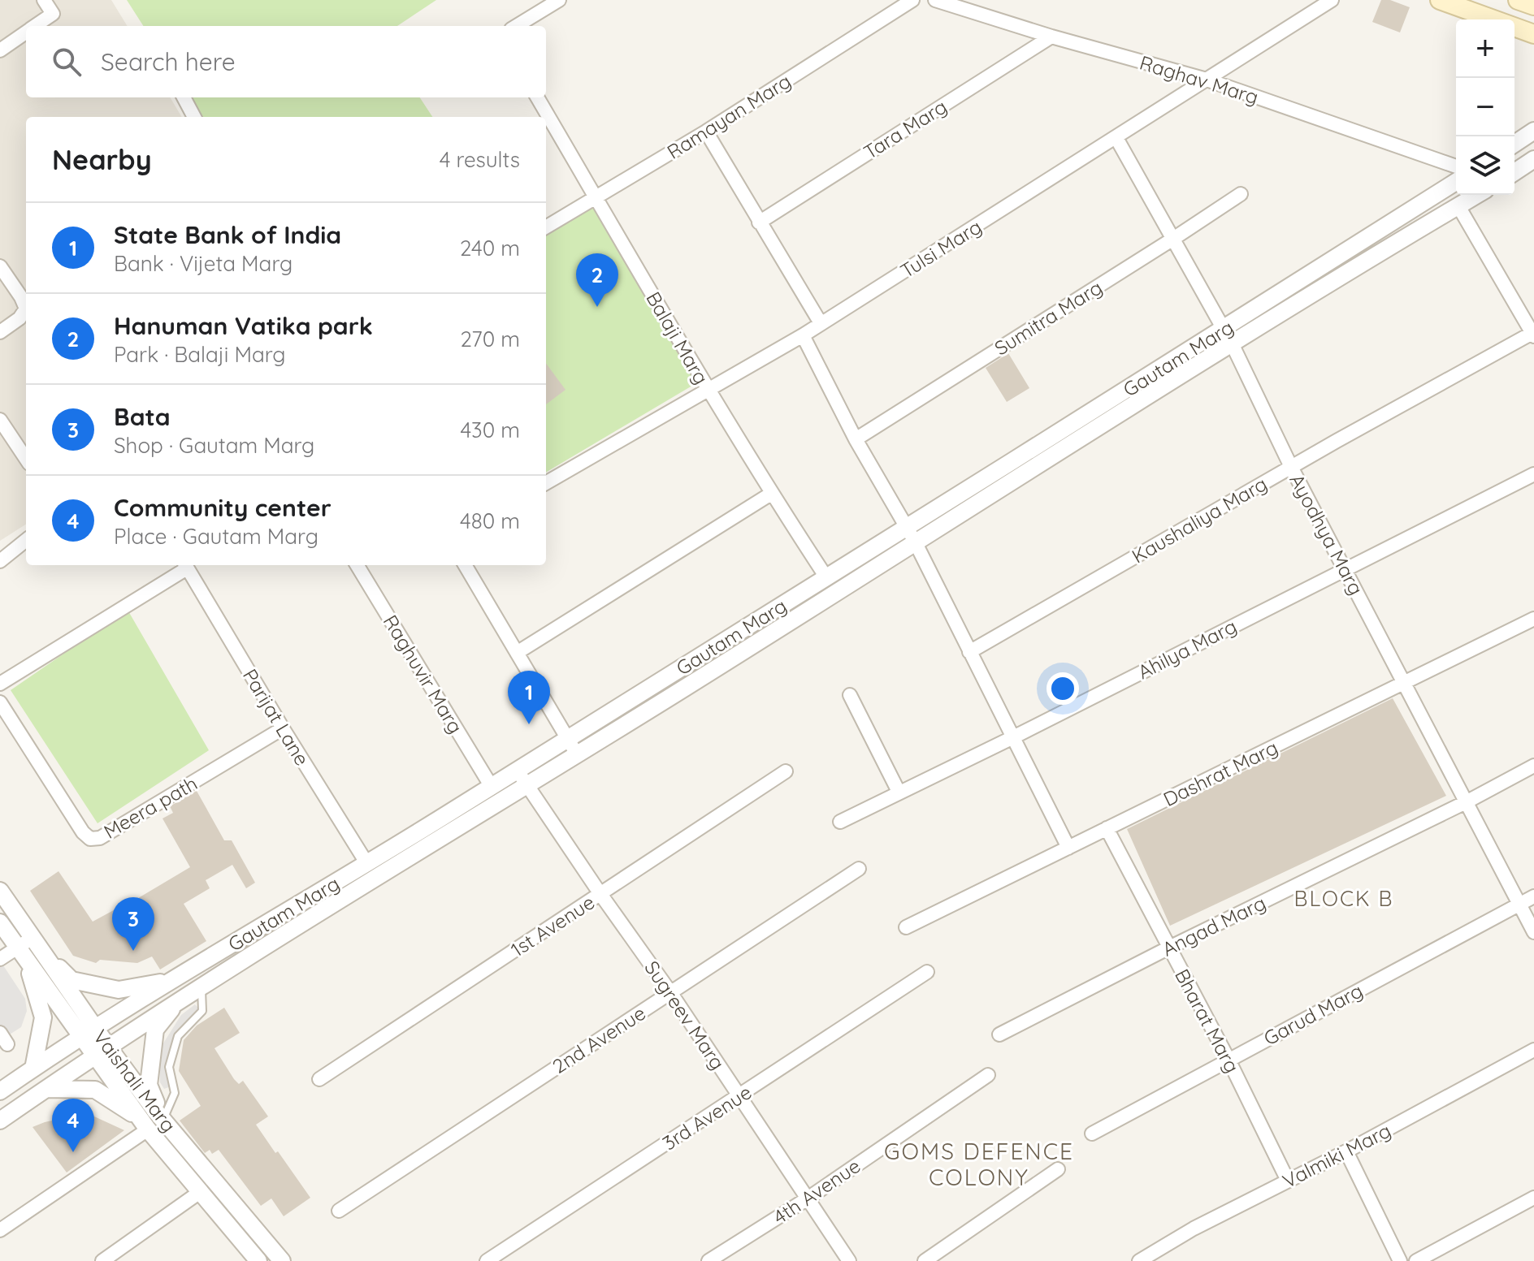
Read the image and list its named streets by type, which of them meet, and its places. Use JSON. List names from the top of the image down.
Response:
{
  "streets": {
    "street": [
      "Raghav Marg",
      "Ramayan Marg",
      "Tara Marg",
      "Tulsi Marg",
      "Sumitra Marg",
      "Balaji Marg",
      "Gautam Marg",
      "Kaushaliya Marg",
      "Ayodhya Marg",
      "Ahilya Marg",
      "Raghuvir Marg",
      "Parijat Lane",
      "Dashrat Marg",
      "Meera path",
      "1st Avenue",
      "Angad Marg",
      "Garud Marg",
      "Sugreev Marg",
      "Bharat Marg",
      "2nd Avenue",
      "Vaishali Marg",
      "3rd Avenue",
      "Valmiki Marg",
      "4th Avenue"
    ]
  },
  "crossings": [
    ["Raghav Marg", "Tara Marg"],
    ["Raghav Marg", "Tulsi Marg"],
    ["Ramayan Marg", "Balaji Marg"],
    ["Tulsi Marg", "Balaji Marg"],
    ["Tulsi Marg", "Ayodhya Marg"],
    ["Sumitra Marg", "Ayodhya Marg"],
    ["Balaji Marg", "Gautam Marg"],
    ["Gautam Marg", "Ayodhya Marg"],
    ["Gautam Marg", "Raghuvir Marg"],
    ["Gautam Marg", "Parijat Lane"],
    ["Gautam Marg", "Sugreev Marg"],
    ["Gautam Marg", "Vaishali Marg"],
    ["Kaushaliya Marg", "Ayodhya Marg"],
    ["Ayodhya Marg", "Ahilya Marg"],
    ["Ayodhya Marg", "Dashrat Marg"],
    ["Ayodhya Marg", "Angad Marg"],
    ["Ayodhya Marg", "Garud Marg"],
    ["Parijat Lane", "Meera path"],
    ["Dashrat Marg", "Bharat Marg"],
    ["1st Avenue", "Sugreev Marg"],
    ["Angad Marg", "Bharat Marg"],
    ["Garud Marg", "Bharat Marg"],
    ["Sugreev Marg", "2nd Avenue"],
    ["Sugreev Marg", "3rd Avenue"],
    ["Sugreev Marg", "4th Avenue"],
    ["Bharat Marg", "Valmiki Marg"]
  ],
  "districts": ["BLOCK B", "GOMS DEFENCE COLONY"],
  "page": {
    "map_buttons": ["+", "−"],
    "search": "Search here",
    "heading": ["Nearby", "4 results"],
    "list": [
      {
        "mark": "1",
        "name": "State Bank of India",
        "note": "Bank · Vijeta Marg",
        "value": "240 m"
      },
      {
        "mark": "2",
        "name": "Hanuman Vatika park",
        "note": "Park · Balaji Marg",
        "value": "270 m"
      },
      {
        "mark": "3",
        "name": "Bata",
        "note": "Shop · Gautam Marg",
        "value": "430 m"
      },
      {
        "mark": "4",
        "name": "Community center",
        "note": "Place · Gautam Marg",
        "value": "480 m"
      }
    ],
    "pins": [
      "2",
      "1",
      "3",
      "4"
    ]
  }
}
